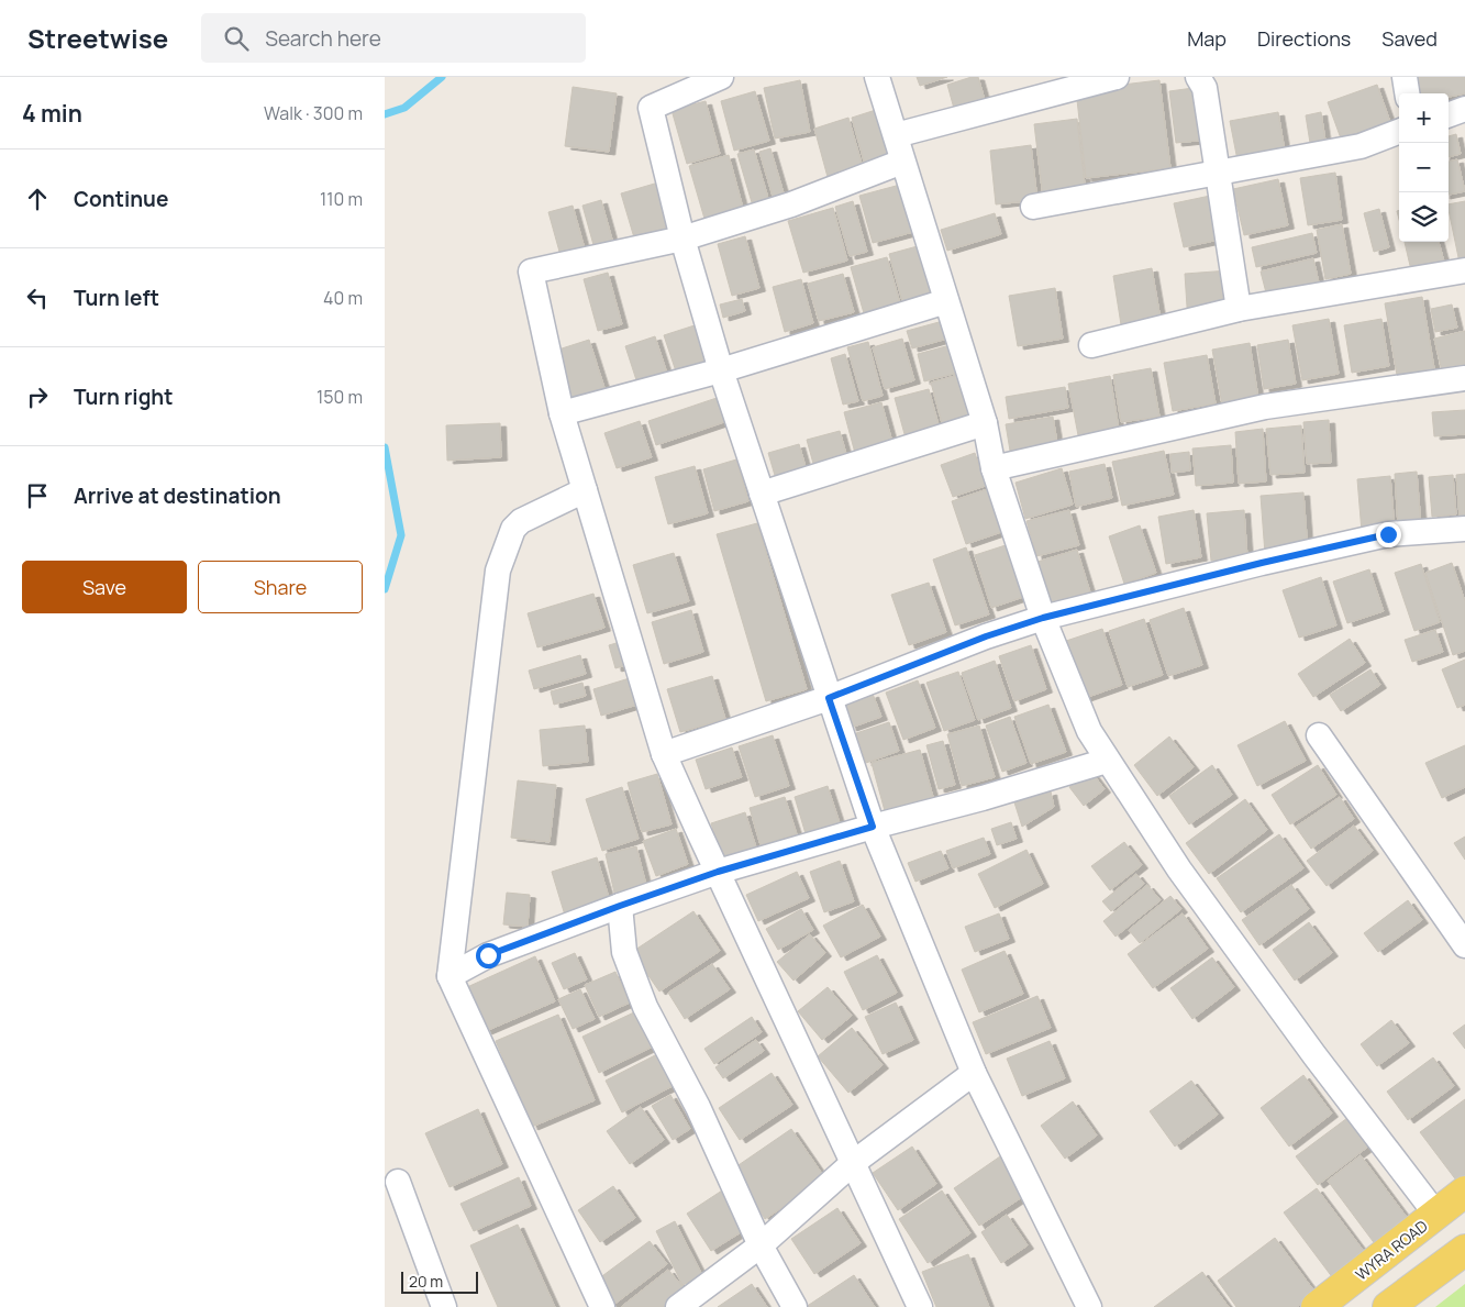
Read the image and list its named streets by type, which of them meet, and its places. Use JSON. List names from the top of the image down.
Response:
{
  "streets": {
    "main road": ["WYRA ROAD"]
  },
  "scale_bar": "20 m",
  "page": {
    "header": "Streetwise",
    "search": "Search here",
    "nav": ["Map", "Directions", "Saved"],
    "heading": ["4 min", "Walk · 300 m"],
    "map_buttons": ["+", "−"],
    "list": [
      ["Continue", "110 m"],
      ["Turn left", "40 m"],
      ["Turn right", "150 m"],
      "Arrive at destination"
    ],
    "buttons": ["Save", "Share"],
    "scale": "20 m"
  }
}
